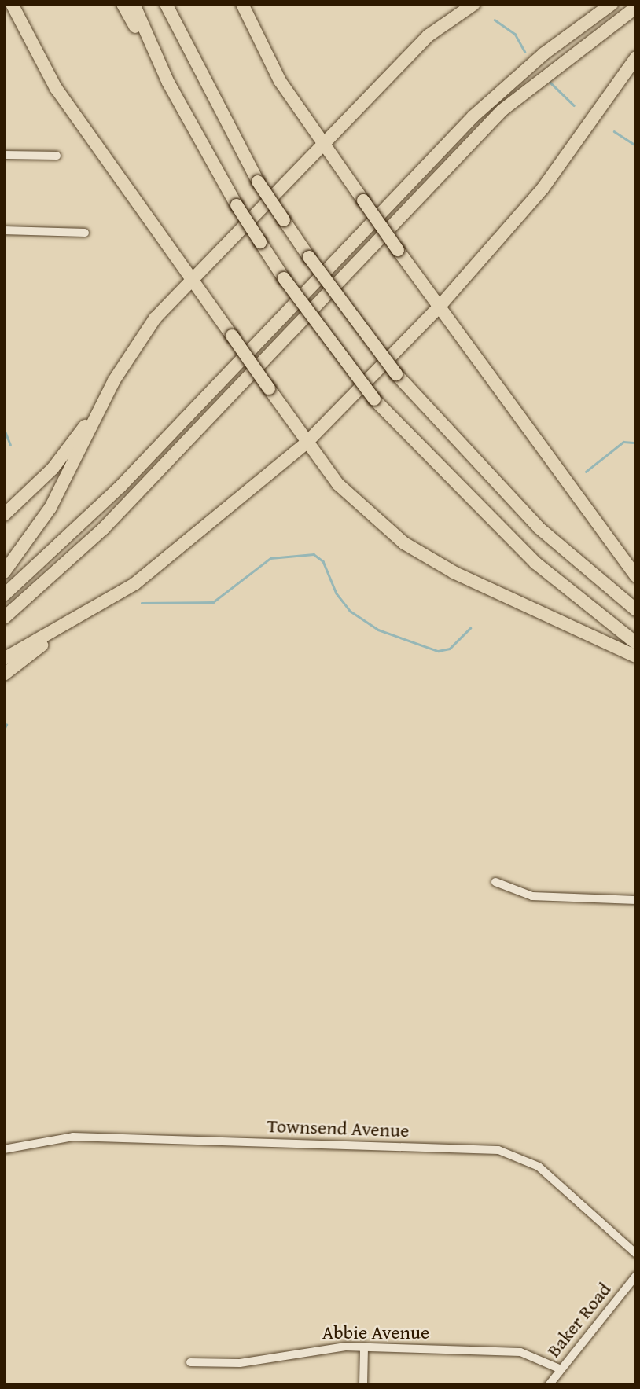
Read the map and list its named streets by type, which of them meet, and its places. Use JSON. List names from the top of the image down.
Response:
{
  "streets": {
    "street": ["Townsend Avenue", "Baker Road", "Abbie Avenue"]
  },
  "crossings": [
    ["Baker Road", "Abbie Avenue"]
  ]
}
